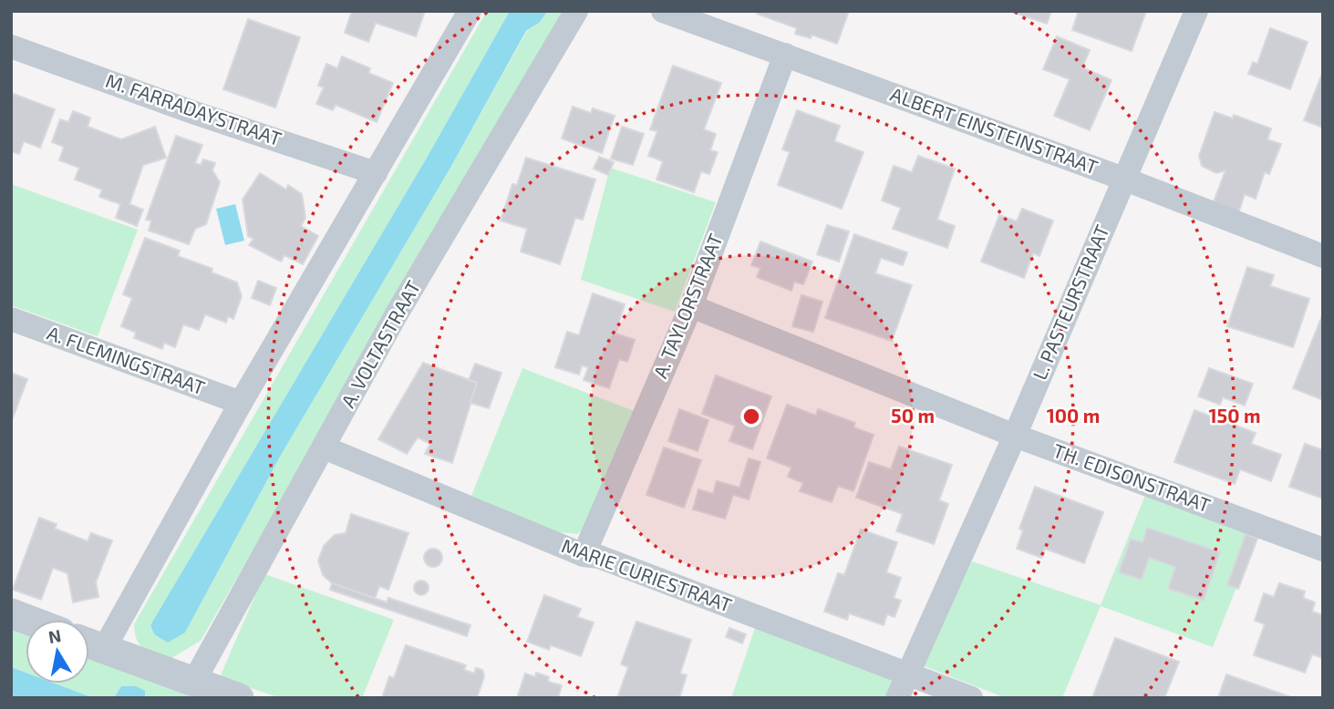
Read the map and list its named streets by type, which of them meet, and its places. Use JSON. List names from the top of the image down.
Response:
{
  "streets": {
    "street": [
      "M. FARRADAYSTRAAT",
      "ALBERT EINSTEINSTRAAT",
      "L. PASTEURSTRAAT",
      "A. TAYLORSTRAAT",
      "A. VOLTASTRAAT",
      "A. FLEMINGSTRAAT",
      "TH. EDISONSTRAAT",
      "MARIE CURIESTRAAT"
    ]
  },
  "crossings": [
    ["ALBERT EINSTEINSTRAAT", "L. PASTEURSTRAAT"],
    ["ALBERT EINSTEINSTRAAT", "A. TAYLORSTRAAT"],
    ["L. PASTEURSTRAAT", "TH. EDISONSTRAAT"],
    ["L. PASTEURSTRAAT", "MARIE CURIESTRAAT"],
    ["A. TAYLORSTRAAT", "TH. EDISONSTRAAT"],
    ["A. TAYLORSTRAAT", "MARIE CURIESTRAAT"],
    ["A. VOLTASTRAAT", "MARIE CURIESTRAAT"]
  ],
  "north": "top",
  "rings": ["50 m", "100 m", "150 m"]
}
